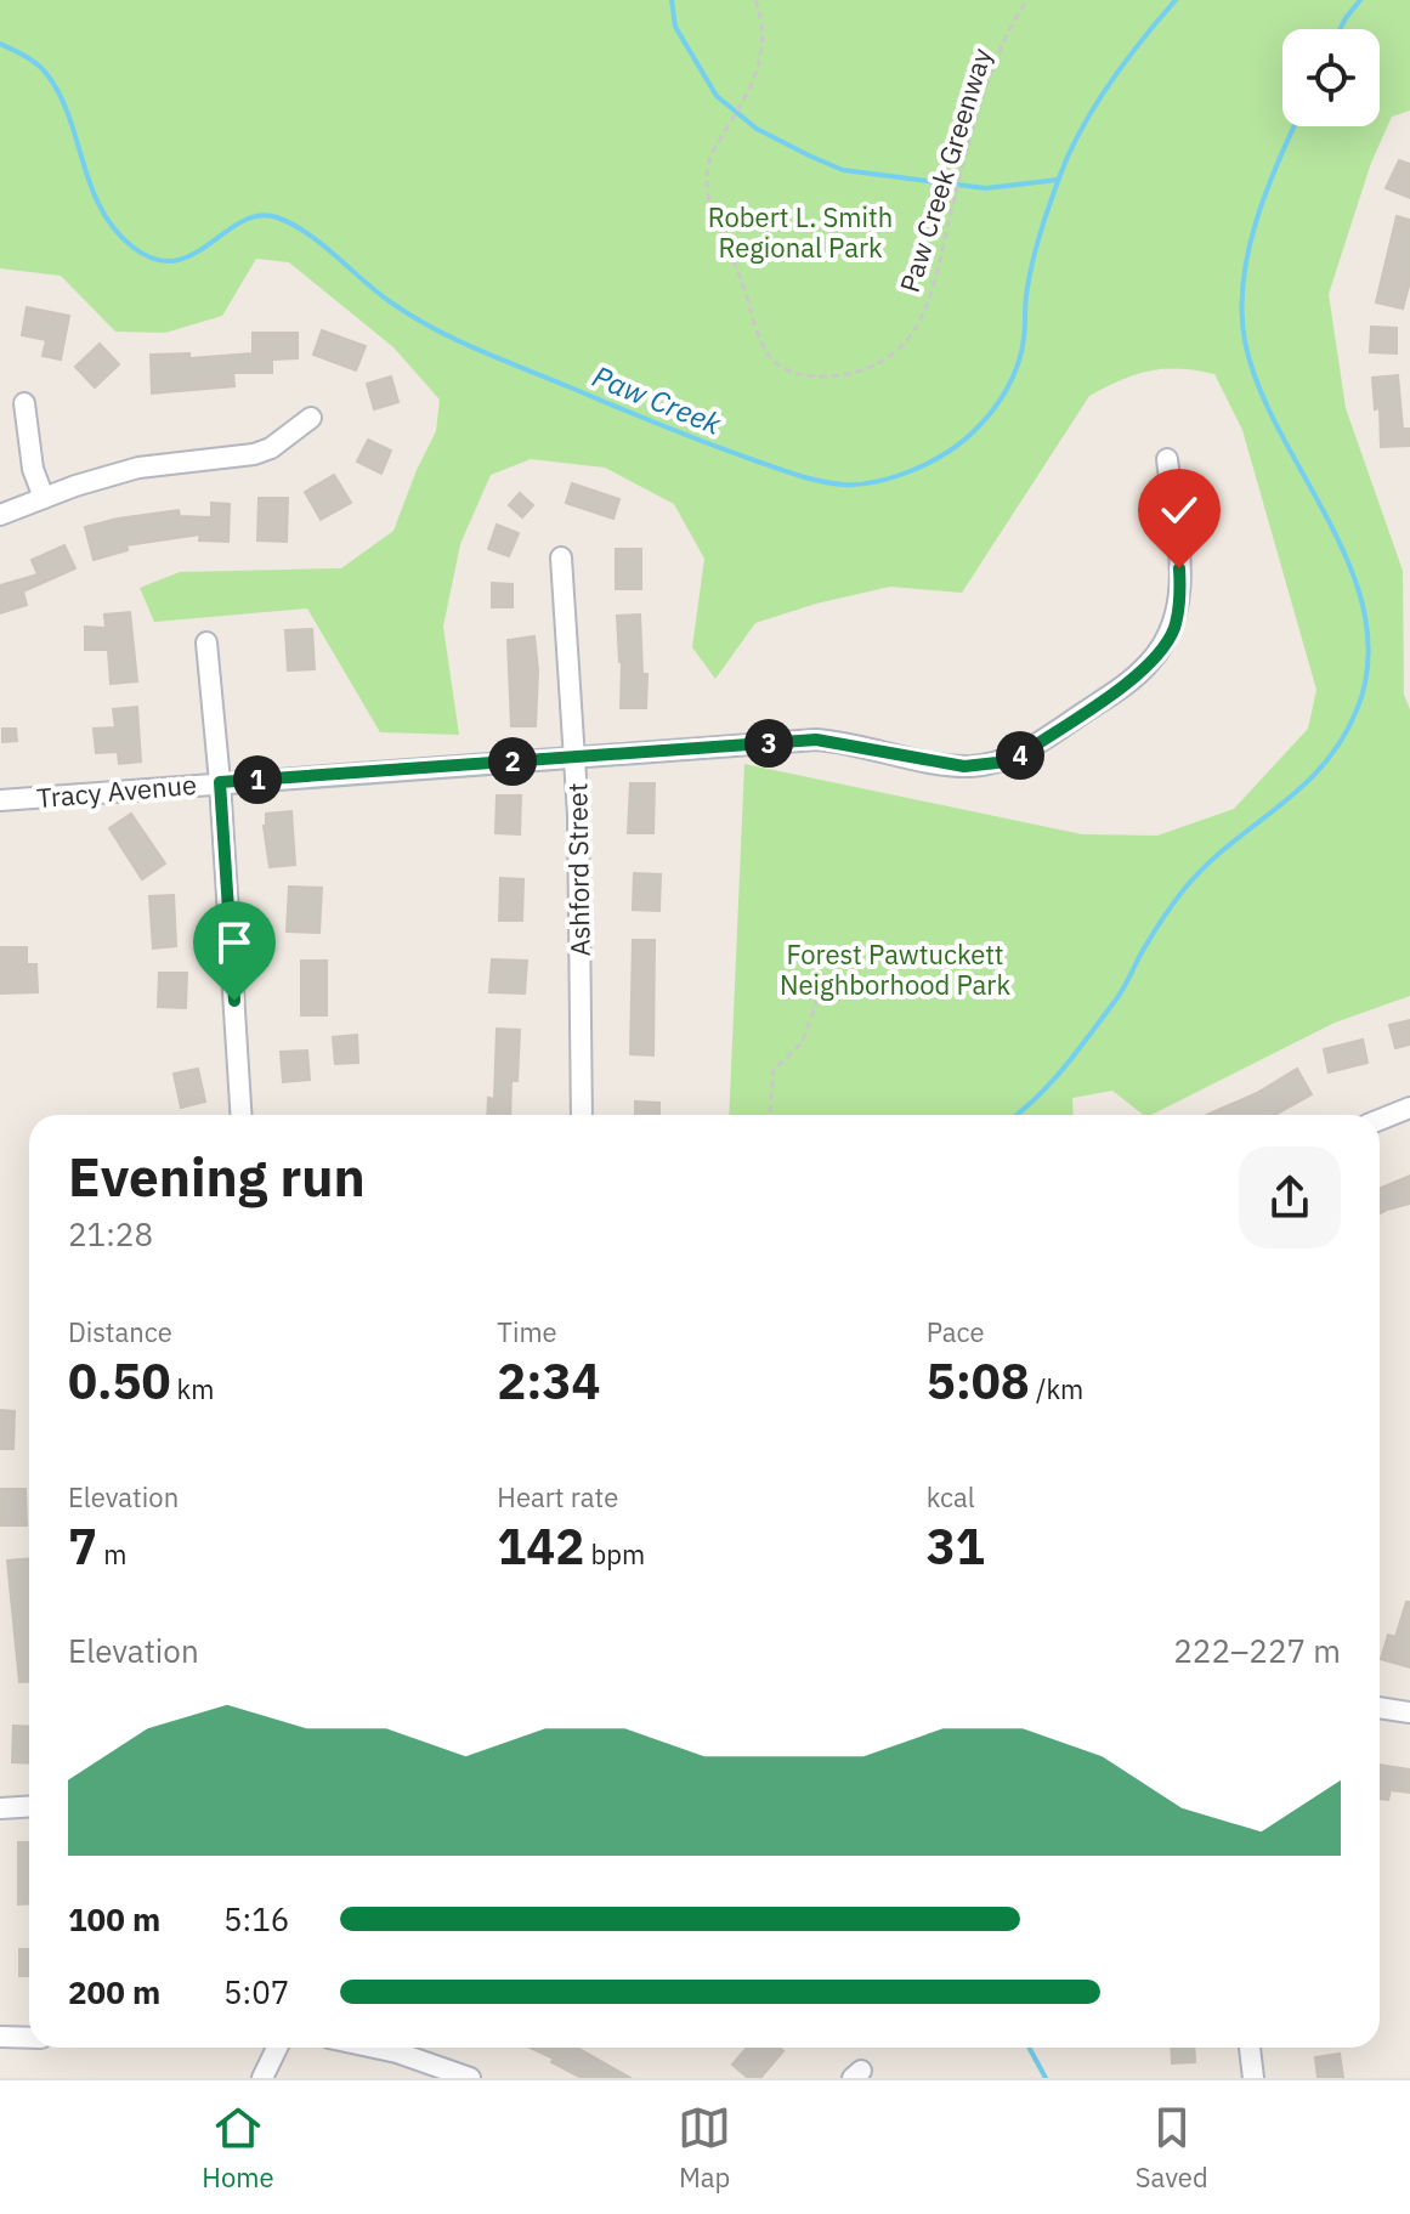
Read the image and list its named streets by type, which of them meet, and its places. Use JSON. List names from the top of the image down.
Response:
{
  "streets": {
    "street": ["Tracy Avenue", "Ashford Street"],
    "path": ["Paw Creek Greenway"]
  },
  "crossings": [
    ["Tracy Avenue", "Ashford Street"]
  ],
  "water": ["Paw Creek"],
  "parks": ["Robert L. Smith Regional Park", "Forest Pawtuckett Neighborhood Park"],
  "page": {
    "pins": [
      "3",
      "4",
      "2",
      "1"
    ],
    "heading": ["Evening run", "21:28"],
    "stats": [
      ["Distance", "0.50 km"],
      ["Time", "2:34"],
      ["Pace", "5:08 /km"],
      ["Elevation", "7 m"],
      ["Heart rate", "142 bpm"],
      ["kcal", "31"]
    ],
    "chart": ["Elevation", "222–227 m"],
    "list": [
      {
        "name": "100 m",
        "note": "5:16"
      },
      {
        "name": "200 m",
        "note": "5:07"
      }
    ],
    "tabs": ["Home", "Map", "Saved"]
  }
}
